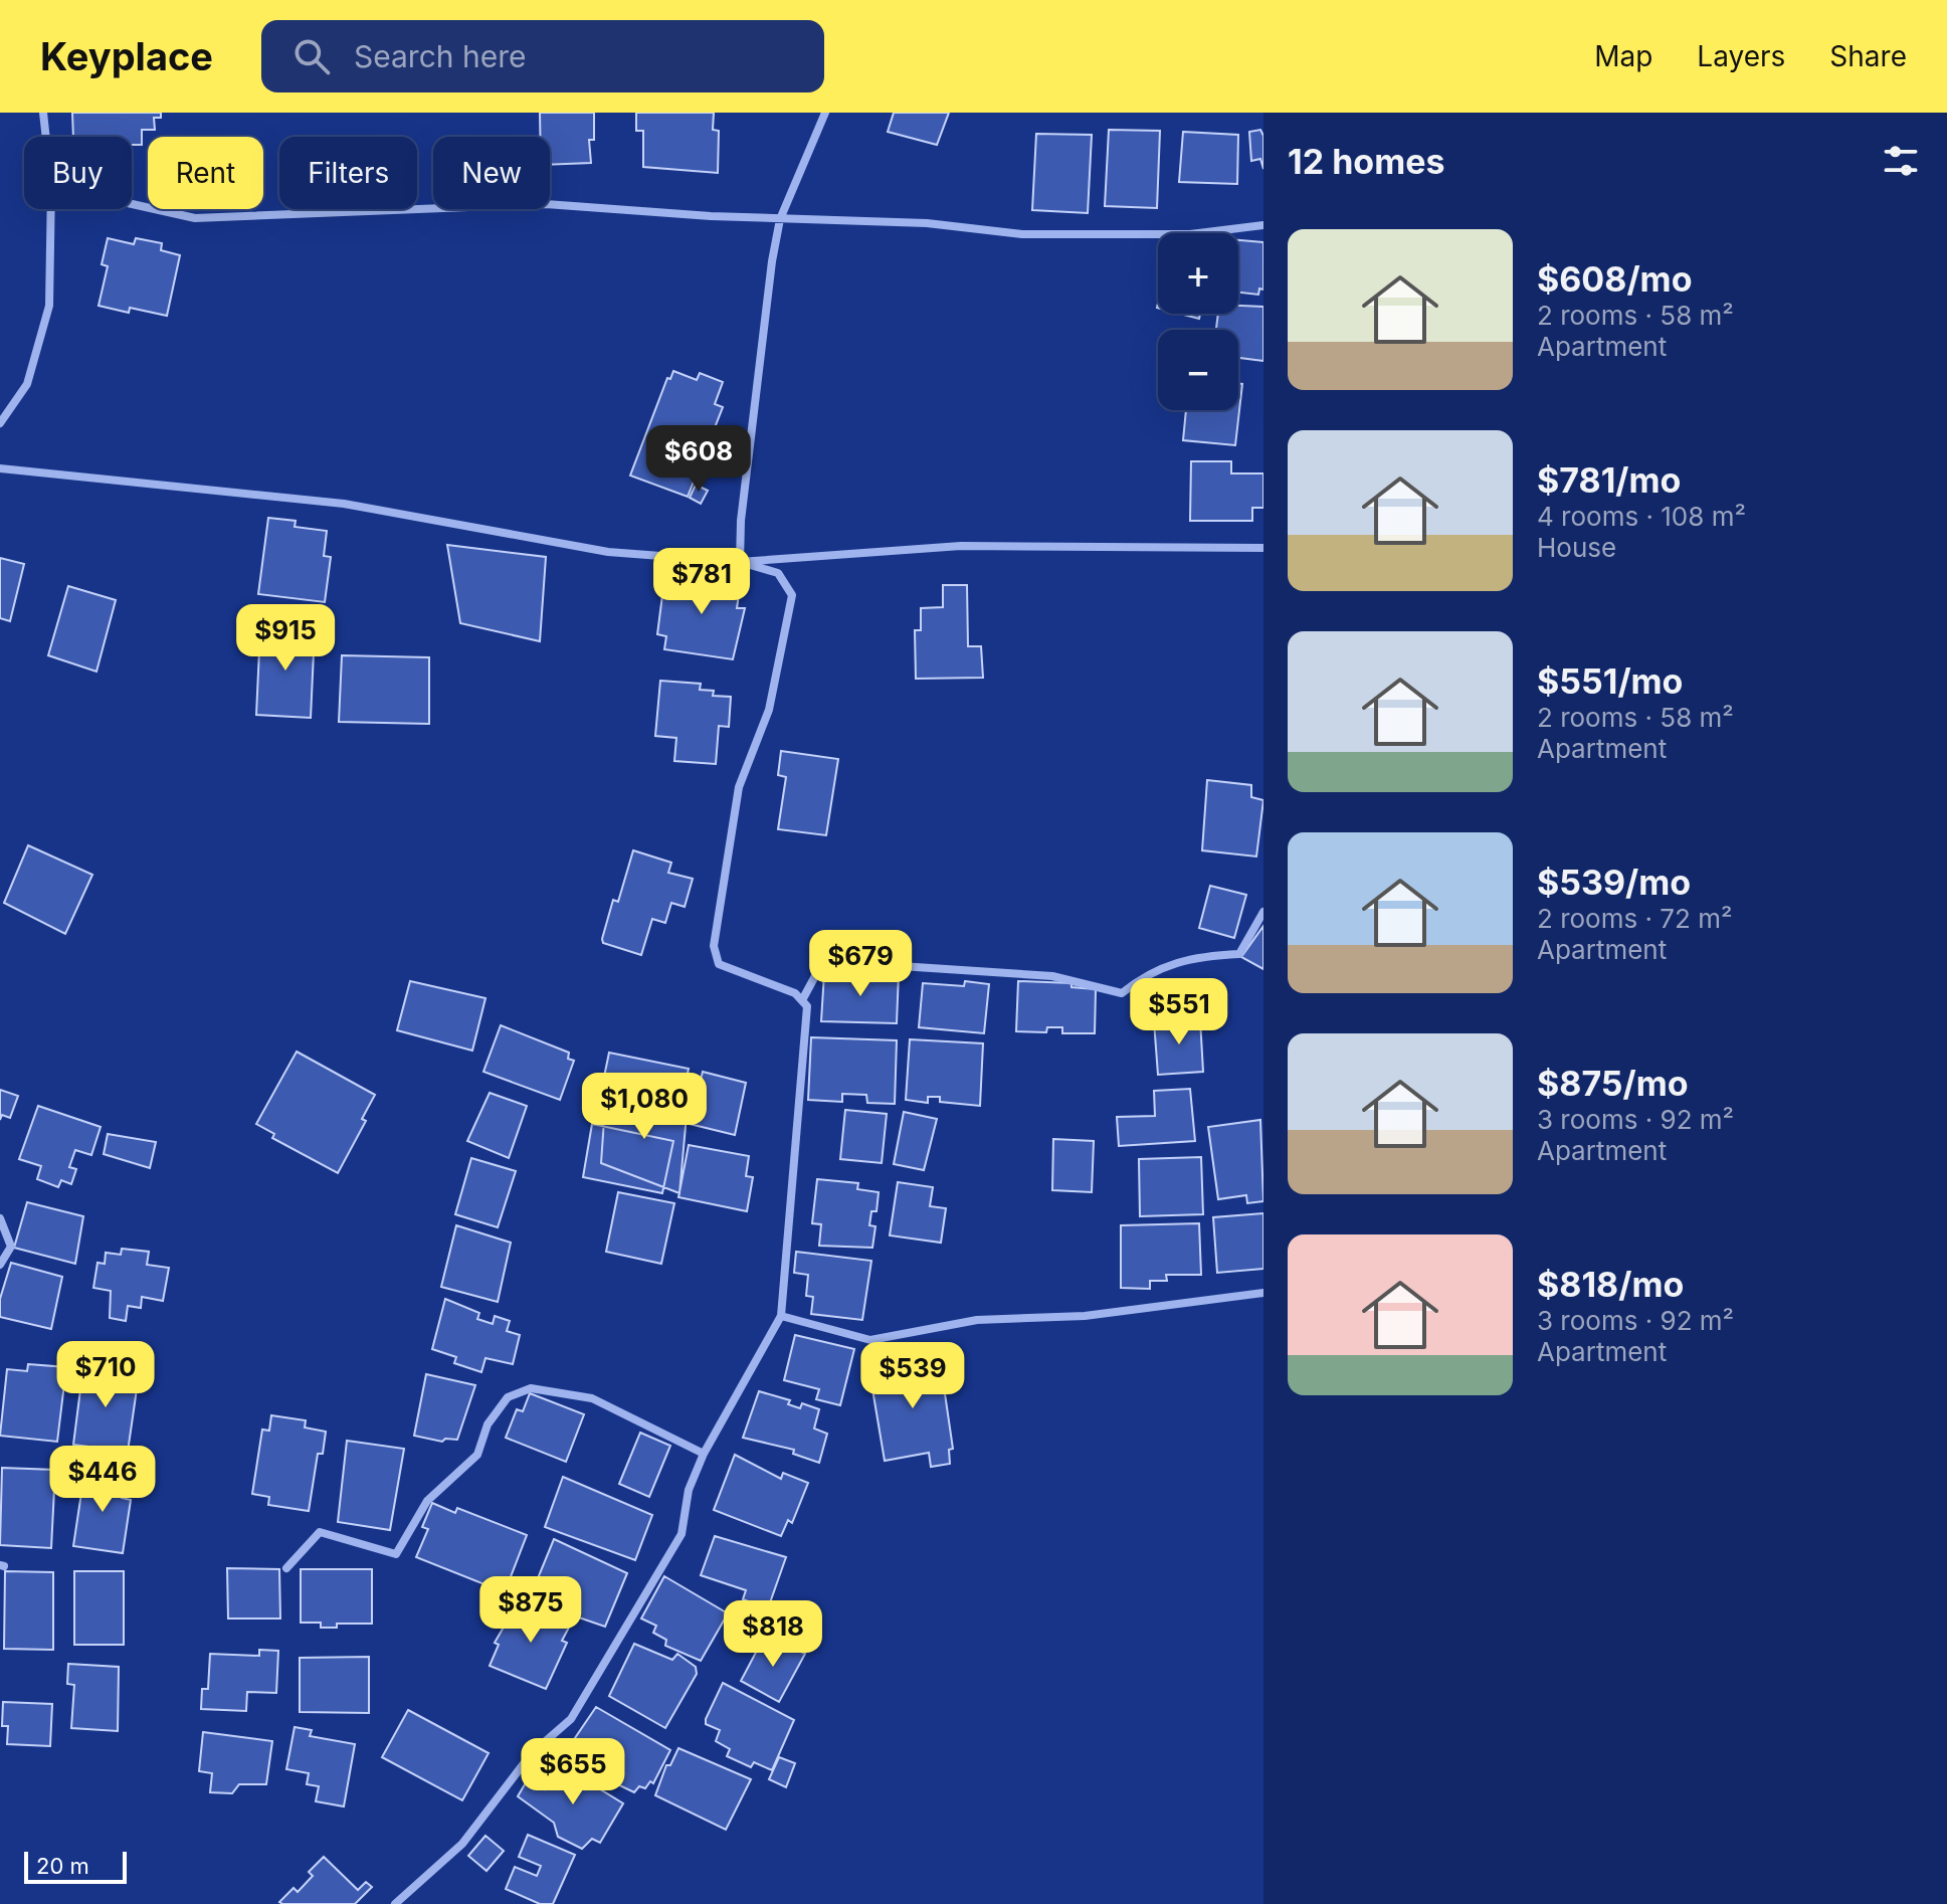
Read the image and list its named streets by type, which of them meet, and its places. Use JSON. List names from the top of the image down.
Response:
{
  "scale_bar": "20 m",
  "page": {
    "header": "Keyplace",
    "search": "Search here",
    "nav": ["Map", "Layers", "Share"],
    "heading": "12 homes",
    "chip": [
      "Buy",
      "Rent",
      "Filters",
      "New"
    ],
    "list": [
      {
        "name": "$608/mo",
        "note": "2 rooms · 58 m² · Apartment"
      },
      {
        "name": "$781/mo",
        "note": "4 rooms · 108 m² · House"
      },
      {
        "name": "$551/mo",
        "note": "2 rooms · 58 m² · Apartment"
      },
      {
        "name": "$539/mo",
        "note": "2 rooms · 72 m² · Apartment"
      },
      {
        "name": "$875/mo",
        "note": "3 rooms · 92 m² · Apartment"
      },
      {
        "name": "$818/mo",
        "note": "3 rooms · 92 m² · Apartment"
      }
    ],
    "map_buttons": ["+", "−"],
    "price": [
      "$608",
      "$781",
      "$915",
      "$679",
      "$551",
      "$1,080",
      "$710",
      "$539",
      "$446",
      "$875",
      "$818",
      "$655"
    ],
    "scale": "20 m"
  }
}
